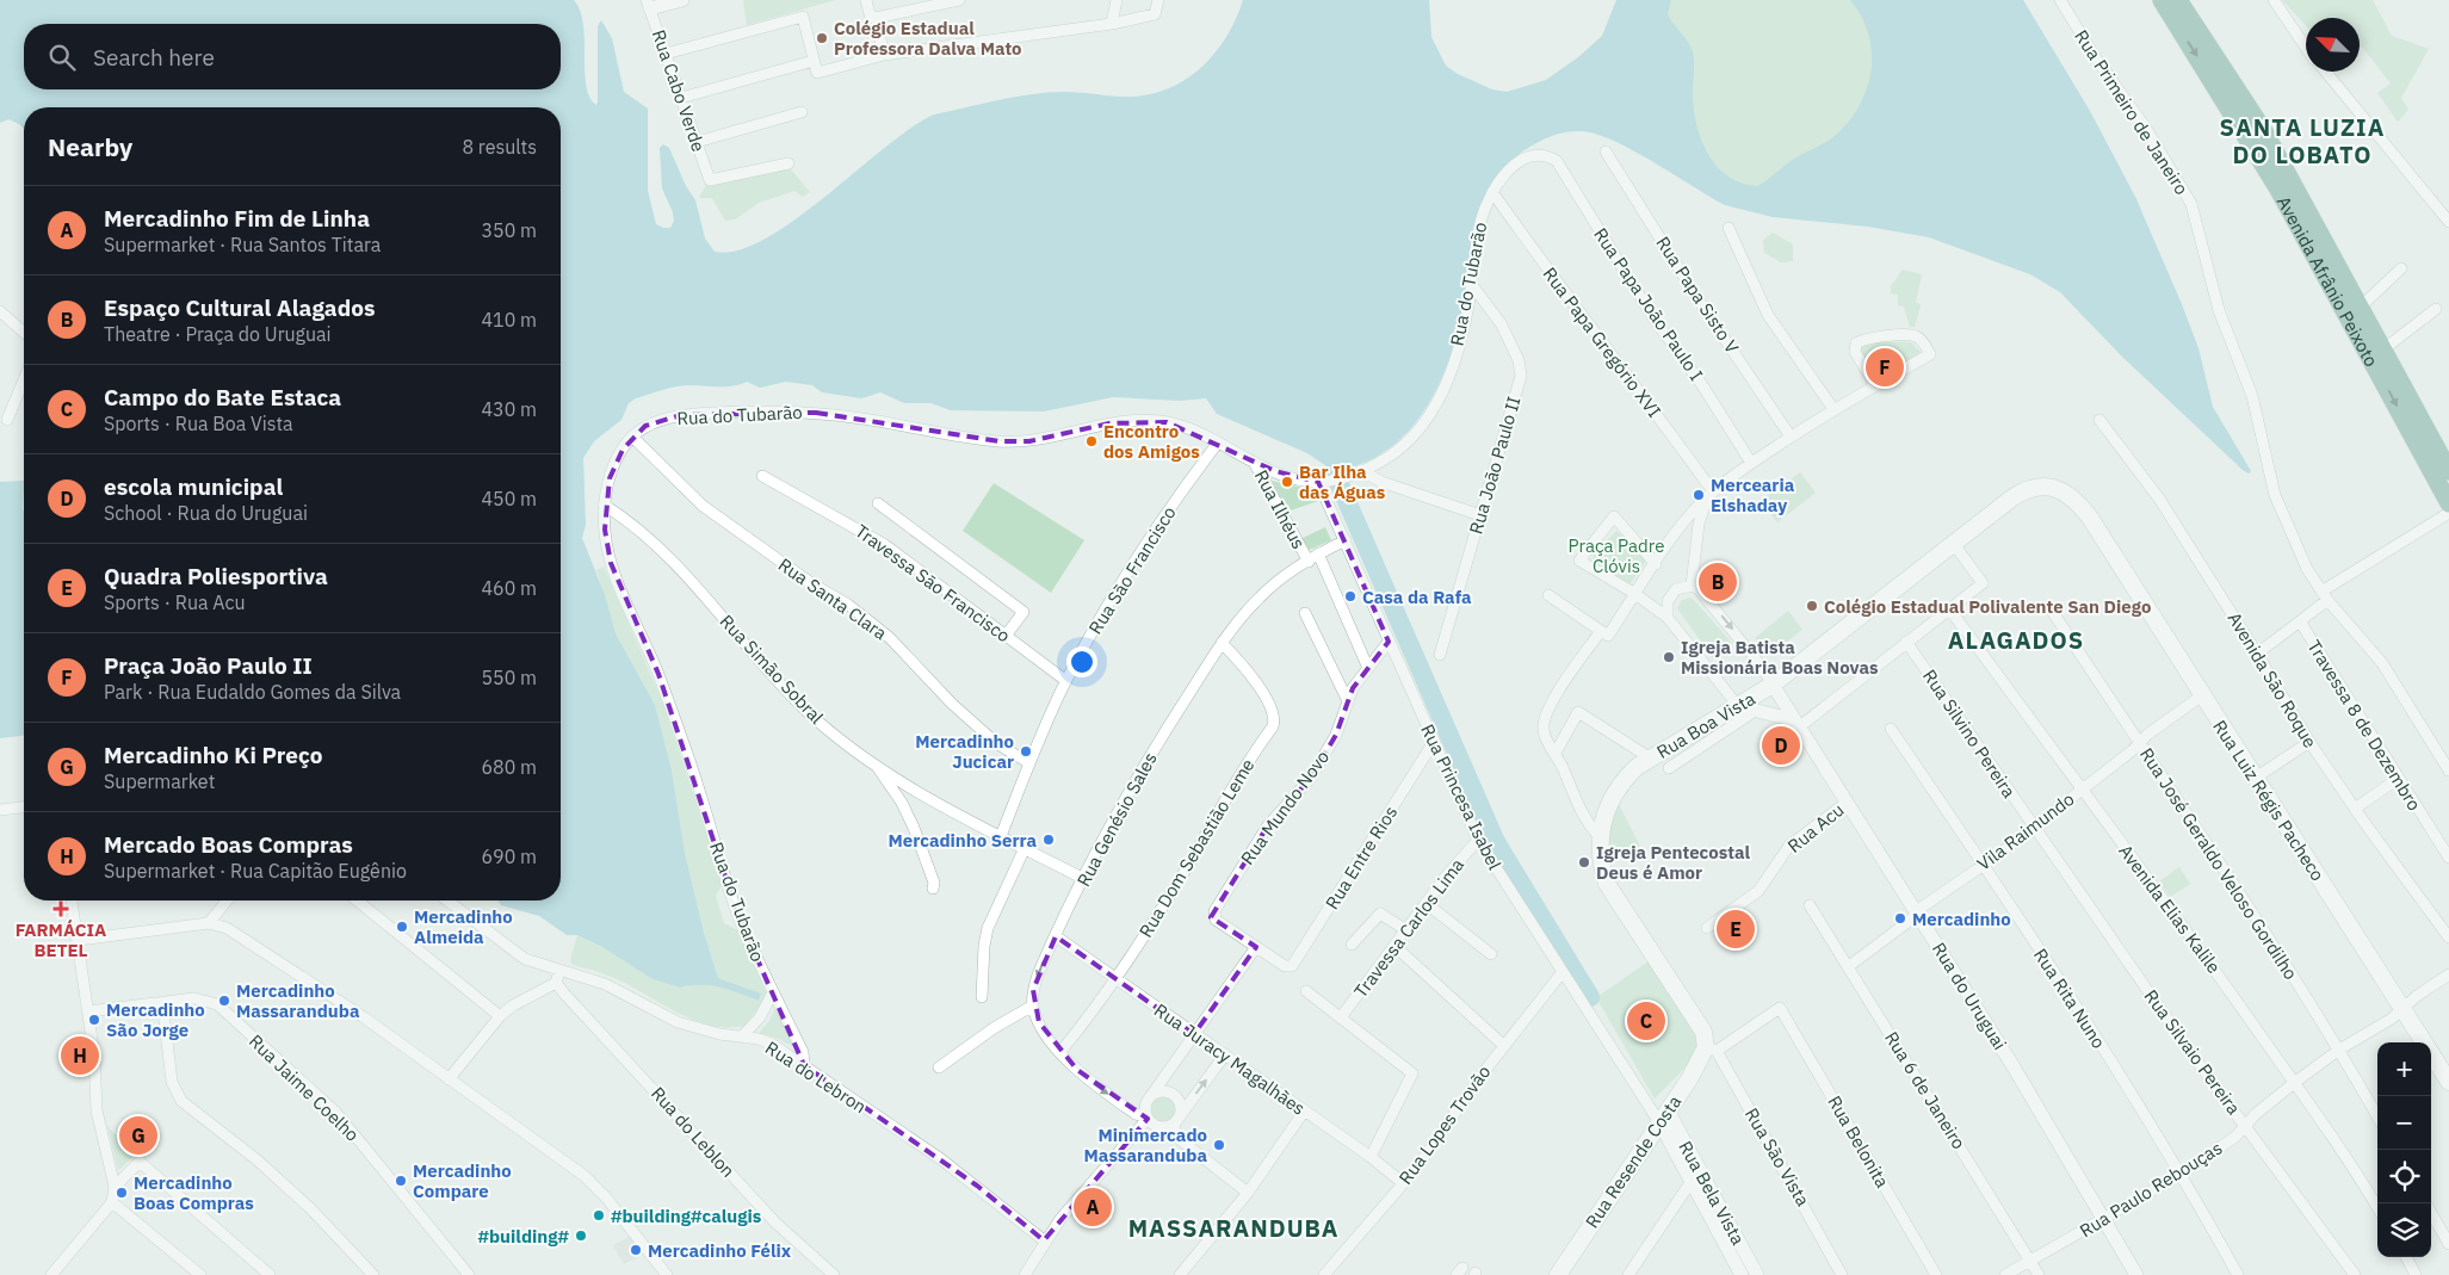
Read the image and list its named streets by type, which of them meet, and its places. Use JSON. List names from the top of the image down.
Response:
{
  "streets": {
    "main road": [
      "Avenida Afrânio Peixoto",
      "Rua Boa Vista",
      "Rua Luiz Régis Pacheco",
      "Rua Resende Costa"
    ],
    "street": [
      "Rua Cabo Verde",
      "Rua Primeiro de Janeiro",
      "Rua do Tubarão",
      "Rua Papa Sisto V",
      "Rua Papa João Paulo I",
      "Rua Papa Gregório XVI",
      "Rua João Paulo II",
      "Rua Ilhéus",
      "Rua São Francisco",
      "Travessa Sāo Francisco",
      "Rua Santa Clara",
      "Rua Simão Sobral",
      "Avenida São Roque",
      "Travessa 8 de Dezembro",
      "Rua Silvino Pereira",
      "Rua Princesa Isabel",
      "Rua Mundo Novo",
      "Rua Genésio Sales",
      "Rua Acu",
      "Vila Raimundo",
      "Rua Dom Sebastião Leme",
      "Rua Entre Rios",
      "Rua José Geraldo Veloso Gordilho",
      "Avenida Elias Kalile",
      "Travessa Carlos Lima",
      "Rua do Uruguai",
      "Rua Rita Nuno",
      "Rua Silvaio Pereira",
      "Rua Juracy Magalhães",
      "Rua do Lebron",
      "Rua Jaime Coelho",
      "Rua 6 de Janeiro",
      "Rua Lopes Trovão",
      "Rua do Leblon",
      "Rua Belonita",
      "Rua São Vista",
      "Rua Paulo Rebouças",
      "Rua Bela Vista"
    ]
  },
  "crossings": [
    ["Rua Primeiro de Janeiro", "Travessa 8 de Dezembro"],
    ["Rua do Tubarão", "Rua Papa João Paulo I"],
    ["Rua do Tubarão", "Rua Papa Gregório XVI"],
    ["Rua do Tubarão", "Rua João Paulo II"],
    ["Rua do Tubarão", "Rua Ilhéus"],
    ["Rua do Tubarão", "Rua São Francisco"],
    ["Rua do Tubarão", "Rua Santa Clara"],
    ["Rua do Tubarão", "Rua Simão Sobral"],
    ["Rua do Tubarão", "Rua do Lebron"],
    ["Rua Ilhéus", "Rua Princesa Isabel"],
    ["Rua Ilhéus", "Rua Genésio Sales"],
    ["Rua São Francisco", "Travessa Sāo Francisco"],
    ["Rua São Francisco", "Rua Santa Clara"],
    ["Rua São Francisco", "Rua Simão Sobral"],
    ["Rua Simão Sobral", "Rua Genésio Sales"],
    ["Rua Boa Vista", "Rua Luiz Régis Pacheco"],
    ["Rua Boa Vista", "Rua do Uruguai"],
    ["Rua Boa Vista", "Rua Belonita"],
    ["Rua Boa Vista", "Rua São Vista"],
    ["Rua Boa Vista", "Rua Resende Costa"],
    ["Rua Silvino Pereira", "Vila Raimundo"],
    ["Rua Silvino Pereira", "Rua Silvaio Pereira"],
    ["Rua Princesa Isabel", "Rua Mundo Novo"],
    ["Rua Princesa Isabel", "Rua Genésio Sales"],
    ["Rua Princesa Isabel", "Rua Entre Rios"],
    ["Rua Princesa Isabel", "Travessa Carlos Lima"],
    ["Rua Princesa Isabel", "Rua Lopes Trovão"],
    ["Rua Princesa Isabel", "Rua Resende Costa"],
    ["Rua Princesa Isabel", "Rua Bela Vista"],
    ["Rua Luiz Régis Pacheco", "Vila Raimundo"],
    ["Rua Luiz Régis Pacheco", "Rua Paulo Rebouças"],
    ["Rua Mundo Novo", "Rua Entre Rios"],
    ["Rua Genésio Sales", "Rua Dom Sebastião Leme"],
    ["Rua Genésio Sales", "Rua Juracy Magalhães"],
    ["Rua Acu", "Rua do Uruguai"],
    ["Vila Raimundo", "Rua José Geraldo Veloso Gordilho"],
    ["Vila Raimundo", "Avenida Elias Kalile"],
    ["Vila Raimundo", "Rua do Uruguai"],
    ["Vila Raimundo", "Rua Rita Nuno"],
    ["Vila Raimundo", "Rua Silvaio Pereira"],
    ["Vila Raimundo", "Rua 6 de Janeiro"],
    ["Rua Dom Sebastião Leme", "Rua Juracy Magalhães"],
    ["Rua José Geraldo Veloso Gordilho", "Rua Paulo Rebouças"],
    ["Avenida Elias Kalile", "Rua Paulo Rebouças"],
    ["Rua do Uruguai", "Rua Paulo Rebouças"],
    ["Rua Rita Nuno", "Rua Paulo Rebouças"],
    ["Rua Silvaio Pereira", "Rua Paulo Rebouças"],
    ["Rua Juracy Magalhães", "Rua Lopes Trovão"],
    ["Rua 6 de Janeiro", "Rua Paulo Rebouças"],
    ["Rua Belonita", "Rua São Vista"],
    ["Rua Belonita", "Rua Resende Costa"],
    ["Rua São Vista", "Rua Resende Costa"],
    ["Rua Resende Costa", "Rua Bela Vista"]
  ],
  "districts": ["SANTA LUZIA DO LOBATO", "ALAGADOS", "MASSARANDUBA"],
  "parks": ["Praça Padre Clóvis"],
  "places": {
    "other": [
      "Colégio Estadual Professora Dalva Mato",
      "Encontro dos Amigos",
      "Bar Ilha das Águas",
      "Mercearia Elshaday",
      "Casa da Rafa",
      "Colégio Estadual Polivalente San Diego",
      "Igreja Batista Missionária Boas Novas",
      "Mercadinho Jucicar",
      "Mercadinho Serra",
      "Igreja Pentecostal Deus é Amor",
      "Mercadinho",
      "Mercadinho Almeida",
      "Mercadinho Massaranduba",
      "Mercadinho São Jorge",
      "Minimercado Massaranduba",
      "Mercadinho Compare",
      "Mercadinho Boas Compras",
      "#building#calugis",
      "#building#",
      "Mercadinho Félix"
    ],
    "health": ["FARMÁCIA BETEL"]
  },
  "north": "top left",
  "page": {
    "search": "Search here",
    "heading": ["Nearby", "8 results"],
    "list": [
      {
        "mark": "A",
        "name": "Mercadinho Fim de Linha",
        "note": "Supermarket · Rua Santos Titara",
        "value": "350 m"
      },
      {
        "mark": "B",
        "name": "Espaço Cultural Alagados",
        "note": "Theatre · Praça do Uruguai",
        "value": "410 m"
      },
      {
        "mark": "C",
        "name": "Campo do Bate Estaca",
        "note": "Sports · Rua Boa Vista",
        "value": "430 m"
      },
      {
        "mark": "D",
        "name": "escola municipal",
        "note": "School · Rua do Uruguai",
        "value": "450 m"
      },
      {
        "mark": "E",
        "name": "Quadra Poliesportiva",
        "note": "Sports · Rua Acu",
        "value": "460 m"
      },
      {
        "mark": "F",
        "name": "Praça João Paulo II",
        "note": "Park · Rua Eudaldo Gomes da Silva",
        "value": "550 m"
      },
      {
        "mark": "G",
        "name": "Mercadinho Ki Preço",
        "note": "Supermarket",
        "value": "680 m"
      },
      {
        "mark": "H",
        "name": "Mercado Boas Compras",
        "note": "Supermarket · Rua Capitão Eugênio",
        "value": "690 m"
      }
    ],
    "pins": [
      "F",
      "B",
      "D",
      "E",
      "C",
      "H",
      "G",
      "A"
    ],
    "map_buttons": ["+", "−"]
  }
}
